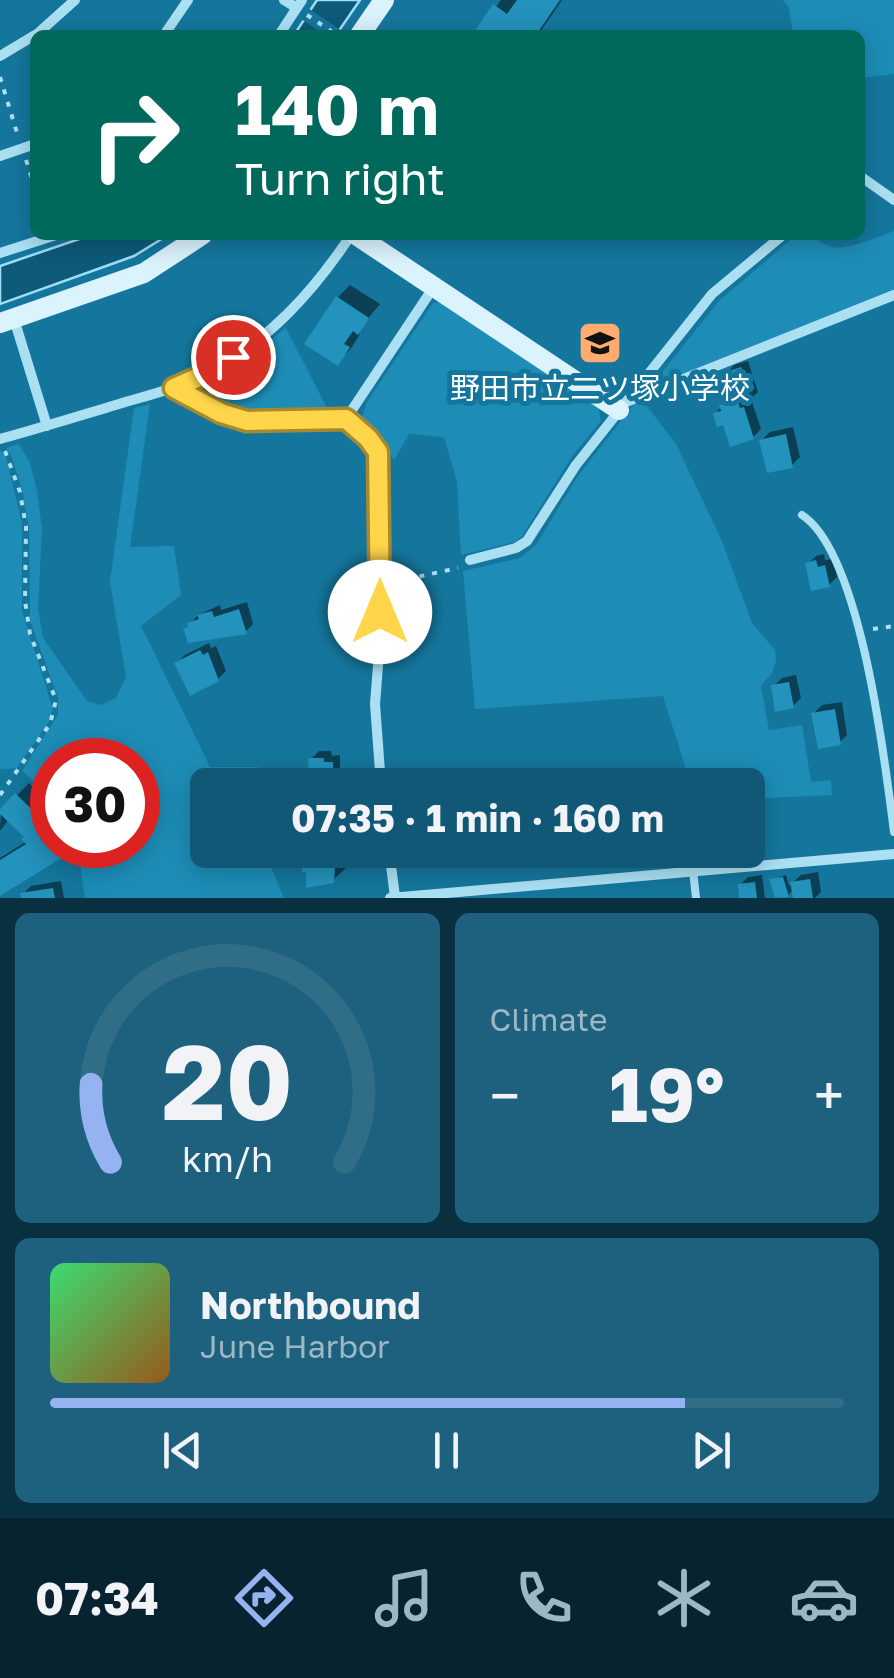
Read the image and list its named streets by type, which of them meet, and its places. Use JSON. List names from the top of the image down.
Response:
{
  "places": {
    "school or university": ["野田市立二ツ塚小学校"]
  },
  "page": {
    "turn": ["140 m", "Turn right"],
    "limit": "30",
    "trip": "07:35 · 1 min · 160 m",
    "tile": "Climate",
    "heat": ["−", "19°", "+"],
    "song": ["Northbound", "June Harbor"],
    "tabs": "07:34",
    "gauge": ["20", "km/h"]
  }
}
